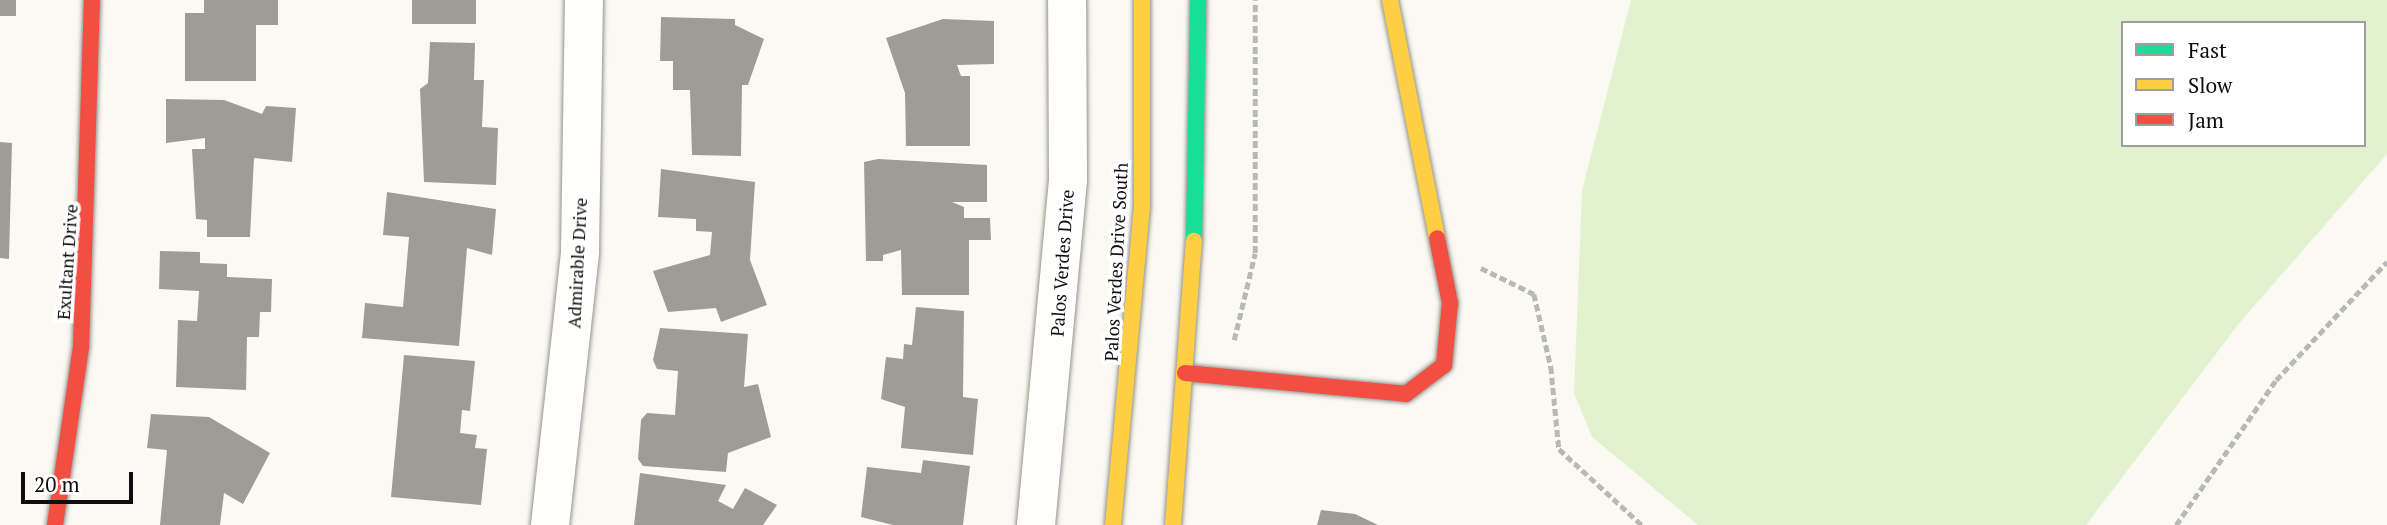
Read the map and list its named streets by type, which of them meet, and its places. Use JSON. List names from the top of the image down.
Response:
{
  "streets": {
    "street": [
      "Exultant Drive",
      "Palos Verdes Drive South",
      "Admirable Drive",
      "Palos Verdes Drive"
    ]
  },
  "legend": ["Fast", "Slow", "Jam"],
  "scale_bar": "20 m"
}
